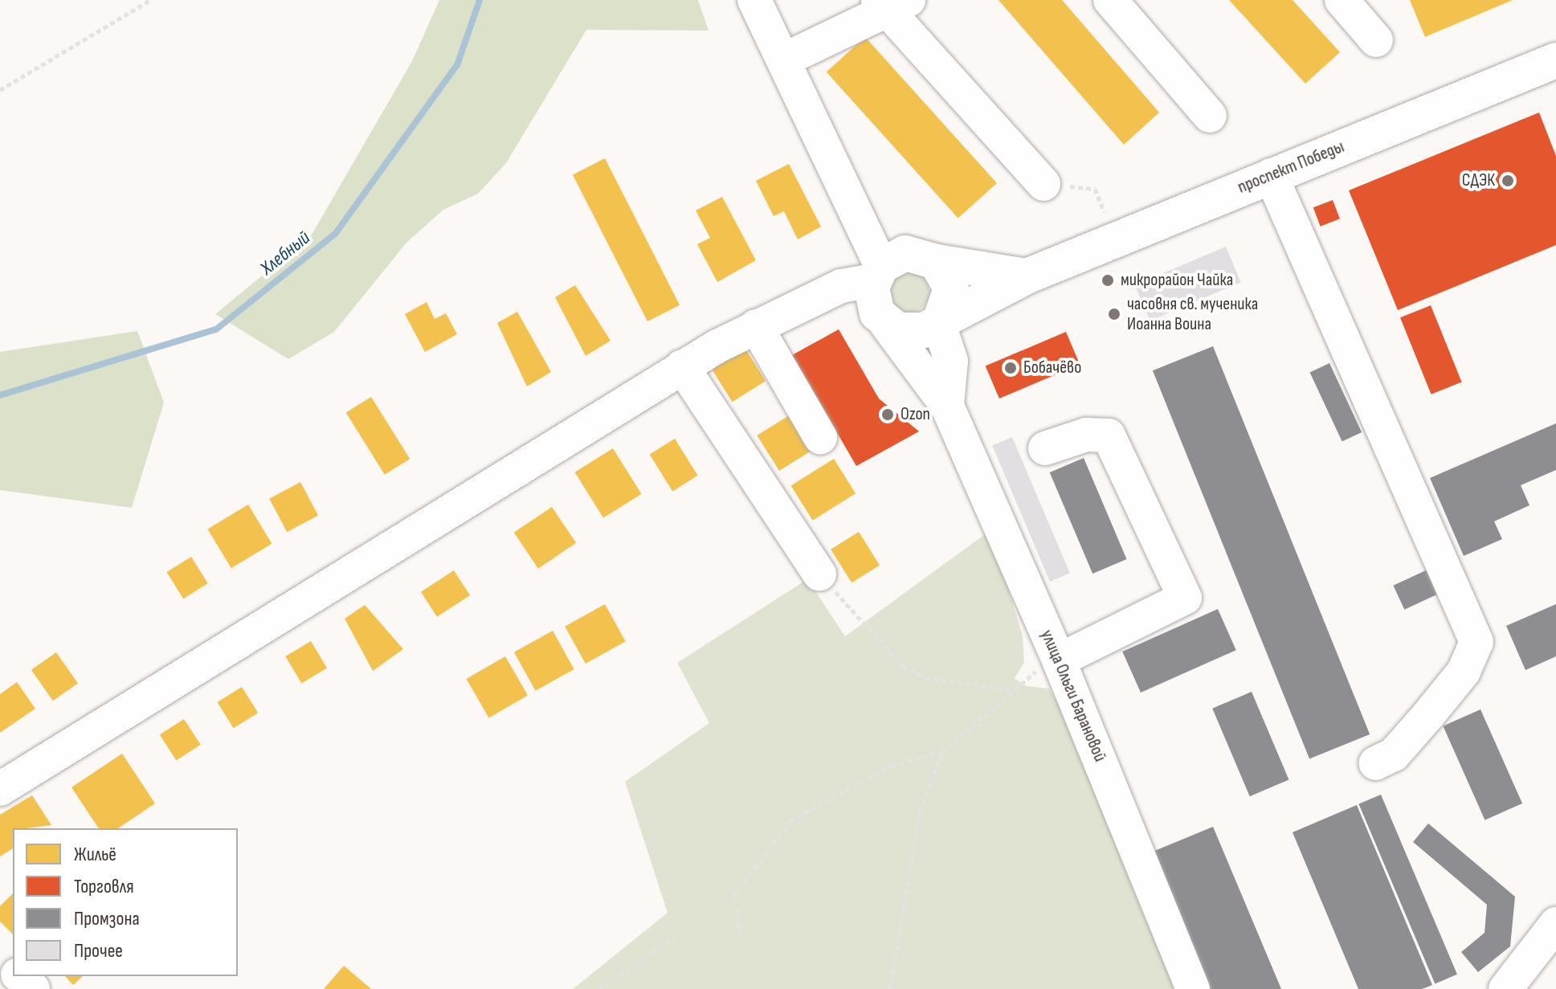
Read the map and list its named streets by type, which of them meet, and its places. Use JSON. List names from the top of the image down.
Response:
{
  "streets": {
    "main road": ["проспект Победы"],
    "street": ["улица Ольги Барановой"]
  },
  "crossings": [
    ["проспект Победы", "улица Ольги Барановой"]
  ],
  "water": ["Хлебный"],
  "places": [
    "СДЭК",
    "микрорайон Чайка",
    "часовня св. мученика Иоанна Воина",
    "Бобачёво",
    "Ozon"
  ],
  "legend": [
    "Жильё",
    "Торговля",
    "Промзона",
    "Прочее"
  ]
}
